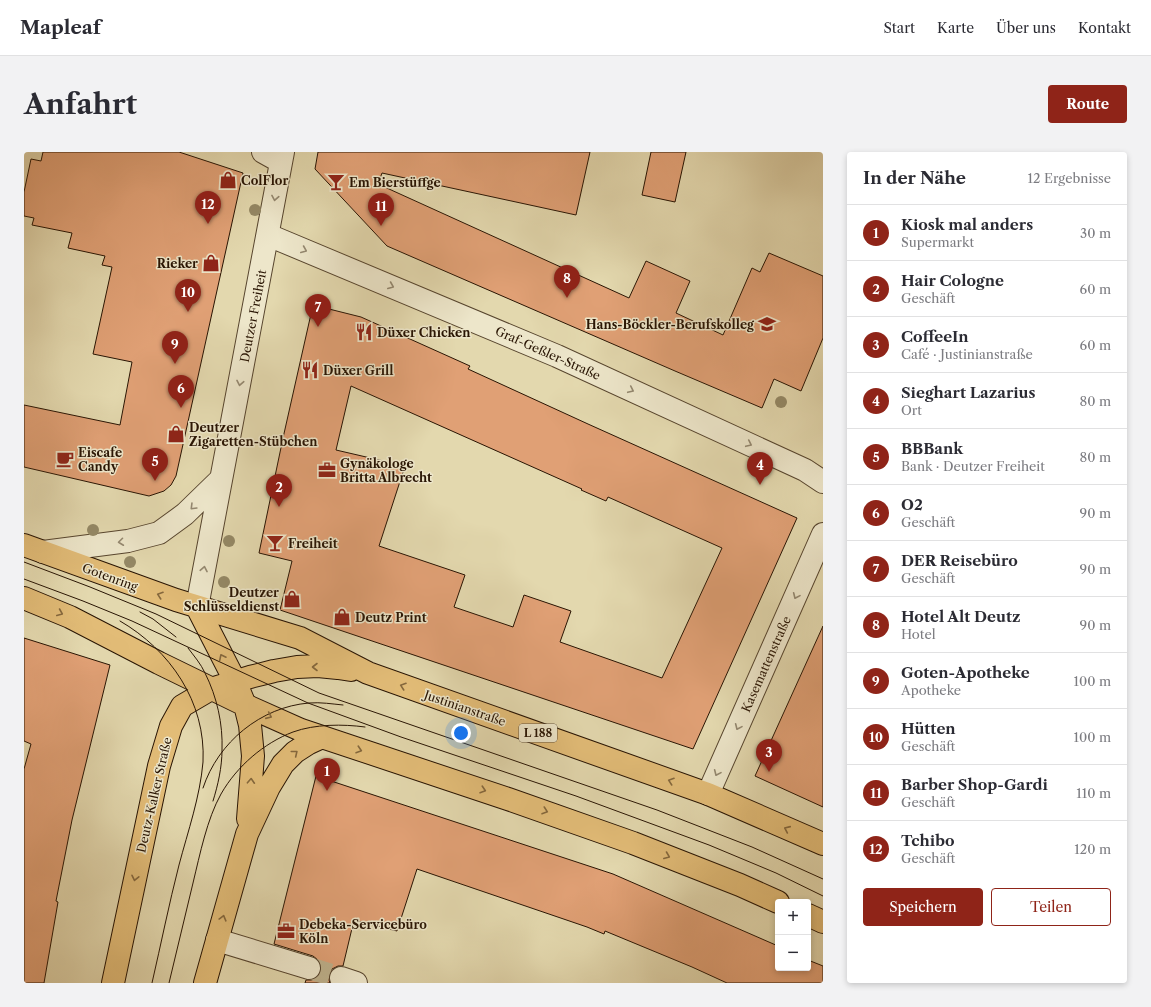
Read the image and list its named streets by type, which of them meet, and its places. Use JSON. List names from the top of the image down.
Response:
{
  "streets": {
    "main road": [
      "Gotenring",
      "Justinianstraße",
      "L 188",
      "Deutz-Kalker Straße"
    ],
    "street": ["Deutzer Freiheit", "Graf-Geßler-Straße", "Kasemattenstraße"]
  },
  "crossings": [
    ["Deutzer Freiheit", "Graf-Geßler-Straße"],
    ["Deutzer Freiheit", "Gotenring"],
    ["Deutzer Freiheit", "Justinianstraße"],
    ["Gotenring", "Justinianstraße"],
    ["Kasemattenstraße", "Justinianstraße"],
    ["Justinianstraße", "Deutz-Kalker Straße"]
  ],
  "one_way": ["Graf-Geßler-Straße", "Kasemattenstraße"],
  "places": {
    "shop": [
      "ColFlor",
      "Rieker",
      "Deutzer Zigaretten-Stübchen",
      "Deutzer Schlüsseldienst",
      "Deutz Print"
    ],
    "bar": ["Em Bierstüffge", "Freiheit"],
    "school or university": ["Hans-Böckler-Berufskolleg"],
    "restaurant": ["Düxer Chicken", "Düxer Grill"],
    "cafe": ["Eiscafe Candy"],
    "office": ["Gynäkologe Britta Albrecht", "Debeka-Servicebüro Köln"]
  },
  "page": {
    "header": "Mapleaf",
    "nav": [
      "Start",
      "Karte",
      "Über uns",
      "Kontakt"
    ],
    "buttons": [
      "Route",
      ["Speichern", "Teilen"]
    ],
    "title": "Anfahrt",
    "heading": ["In der Nähe", "12 Ergebnisse"],
    "pins": [
      "12",
      "11",
      "8",
      "10",
      "7",
      "9",
      "6",
      "5",
      "4",
      "2",
      "3",
      "1"
    ],
    "list": [
      {
        "mark": "1",
        "name": "Kiosk mal anders",
        "note": "Supermarkt",
        "value": "30 m"
      },
      {
        "mark": "2",
        "name": "Hair Cologne",
        "note": "Geschäft",
        "value": "60 m"
      },
      {
        "mark": "3",
        "name": "CoffeeIn",
        "note": "Café · Justinianstraße",
        "value": "60 m"
      },
      {
        "mark": "4",
        "name": "Sieghart Lazarius",
        "note": "Ort",
        "value": "80 m"
      },
      {
        "mark": "5",
        "name": "BBBank",
        "note": "Bank · Deutzer Freiheit",
        "value": "80 m"
      },
      {
        "mark": "6",
        "name": "O2",
        "note": "Geschäft",
        "value": "90 m"
      },
      {
        "mark": "7",
        "name": "DER Reisebüro",
        "note": "Geschäft",
        "value": "90 m"
      },
      {
        "mark": "8",
        "name": "Hotel Alt Deutz",
        "note": "Hotel",
        "value": "90 m"
      },
      {
        "mark": "9",
        "name": "Goten-Apotheke",
        "note": "Apotheke",
        "value": "100 m"
      },
      {
        "mark": "10",
        "name": "Hütten",
        "note": "Geschäft",
        "value": "100 m"
      },
      {
        "mark": "11",
        "name": "Barber Shop-Gardi",
        "note": "Geschäft",
        "value": "110 m"
      },
      {
        "mark": "12",
        "name": "Tchibo",
        "note": "Geschäft",
        "value": "120 m"
      }
    ],
    "map_buttons": ["+", "−"]
  }
}
